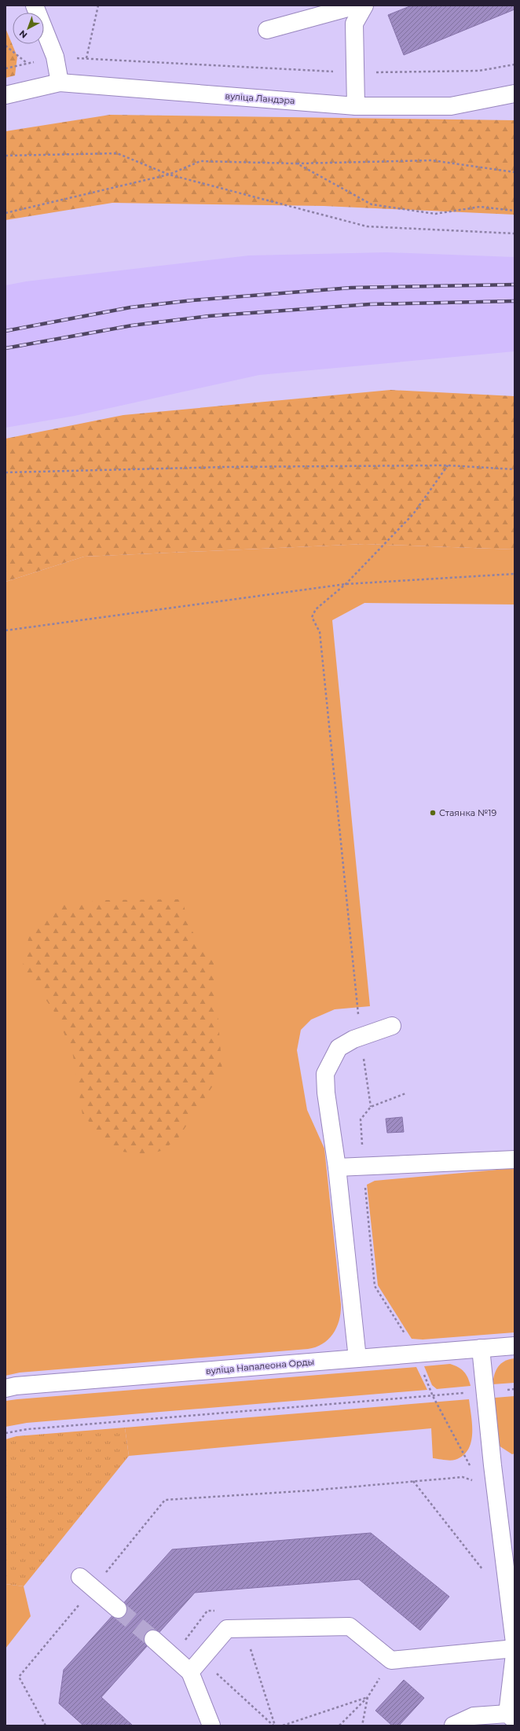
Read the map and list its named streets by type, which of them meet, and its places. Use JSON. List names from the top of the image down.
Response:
{
  "streets": {
    "street": ["вуліца Ландэра", "вуліца Напалеона Орды"]
  },
  "places": ["Стаянка №19"],
  "north": "bottom left"
}
